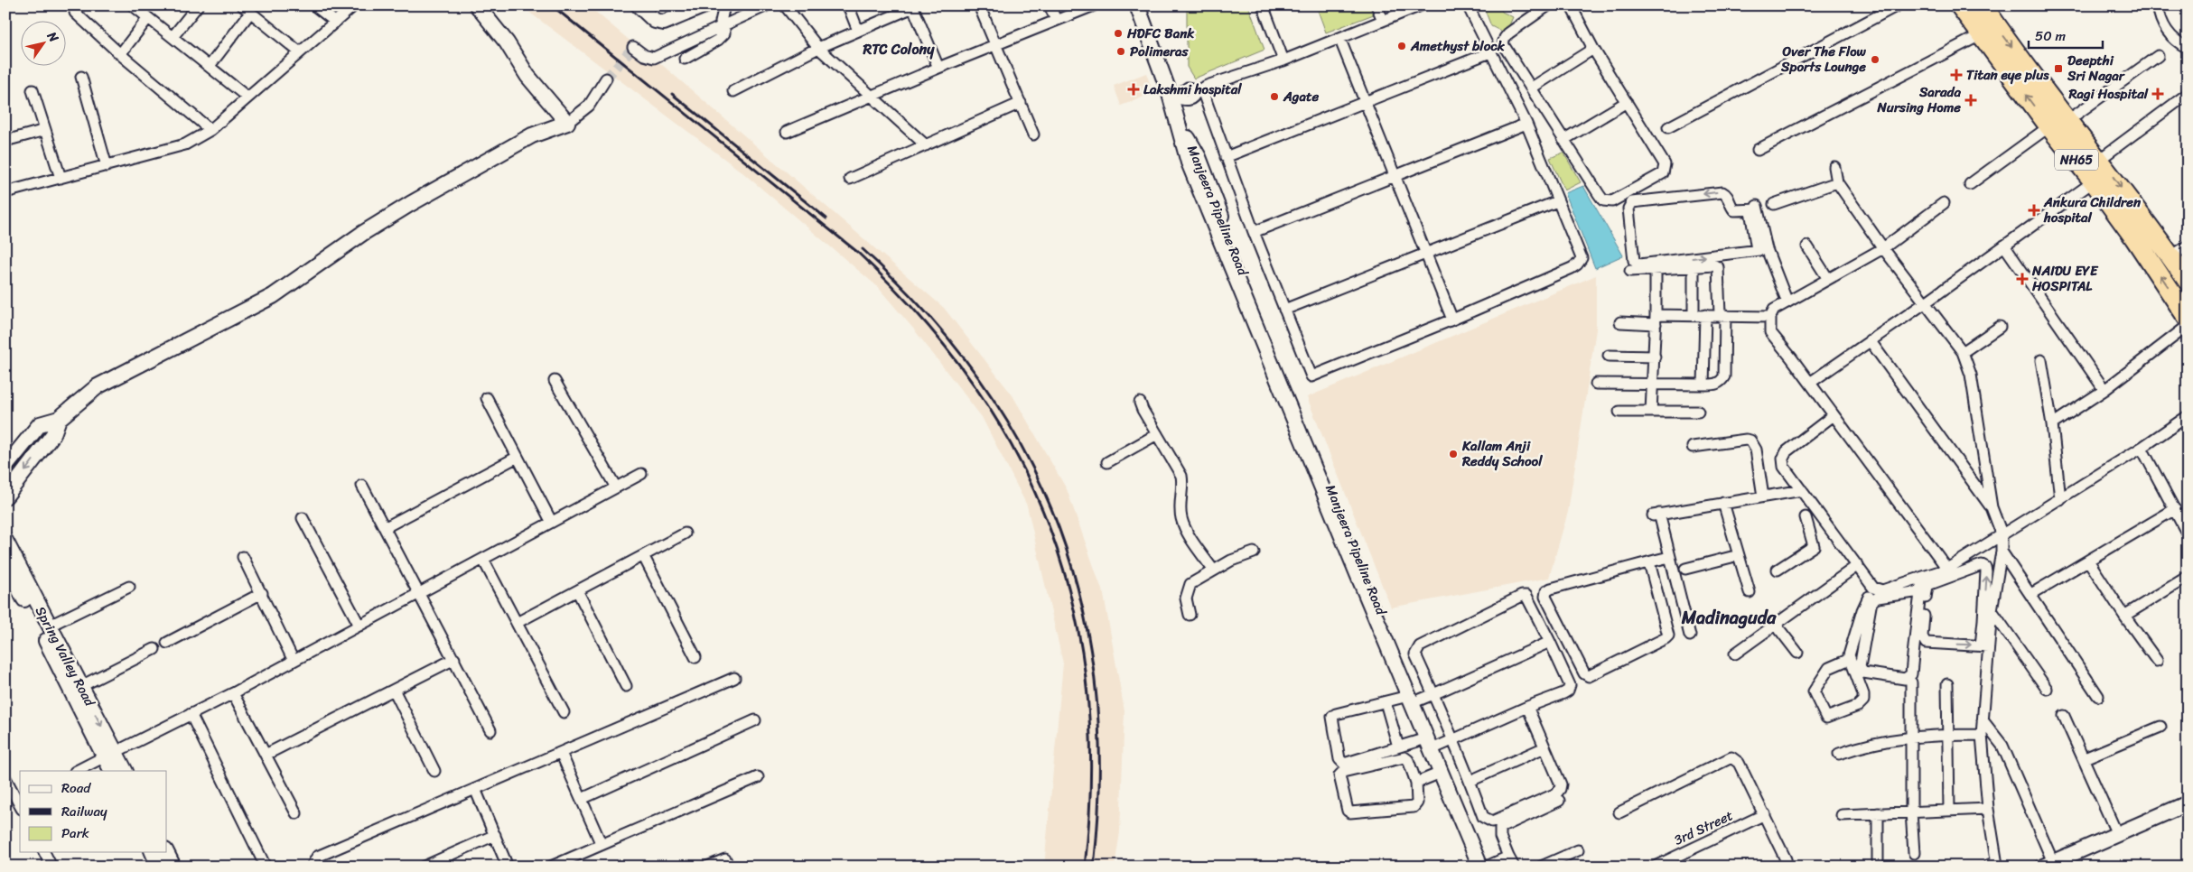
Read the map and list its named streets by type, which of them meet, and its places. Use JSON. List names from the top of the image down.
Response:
{
  "streets": {
    "highway": ["NH65"],
    "street": ["Manjeera Pipeline Road", "Spring Valley Road", "3rd Street"]
  },
  "districts": ["RTC Colony", "Madinaguda"],
  "places": {
    "other": [
      "HDFC Bank",
      "Amethyst block",
      "Polimeras",
      "Over The Flow Sports Lounge",
      "Agate",
      "Kallam Anji Reddy School"
    ],
    "transit": ["Deepthi Sri Nagar"],
    "health": [
      "Titan eye plus",
      "Lakshmi hospital",
      "Ragi Hospital",
      "Sarada Nursing Home",
      "Ankura Children hospital",
      "NAIDU EYE HOSPITAL"
    ]
  },
  "legend": ["Road", "Railway", "Park"],
  "scale_bar": "50 m",
  "north": "top right"
}
